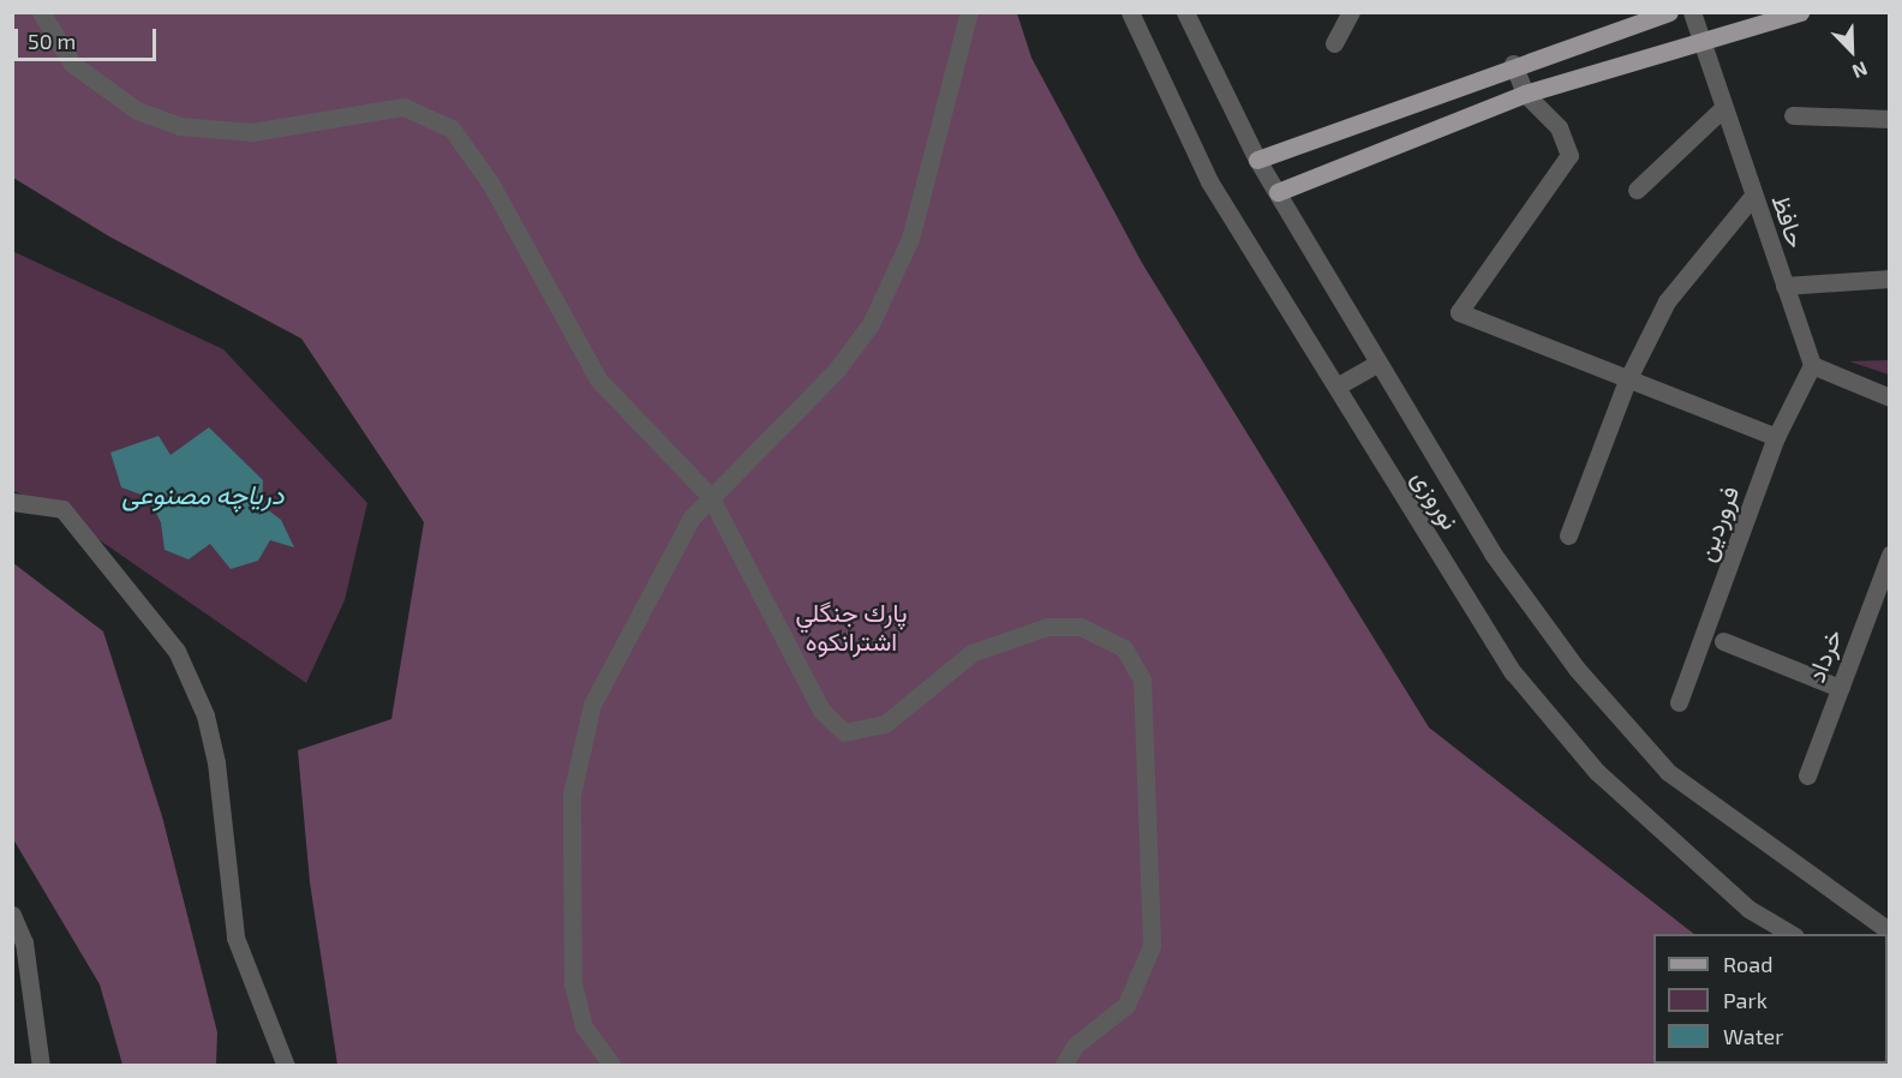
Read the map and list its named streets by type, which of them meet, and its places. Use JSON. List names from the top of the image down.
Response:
{
  "streets": {
    "street": [
      "حافظ",
      "نوروزی",
      "فروردین",
      "خرداد"
    ]
  },
  "crossings": [
    ["حافظ", "فروردین"]
  ],
  "water": ["دریاچه مصنوعی"],
  "parks": ["پارك جنگلي اشترانكوه"],
  "legend": ["Road", "Park", "Water"],
  "scale_bar": "50 m",
  "north": "bottom right"
}
